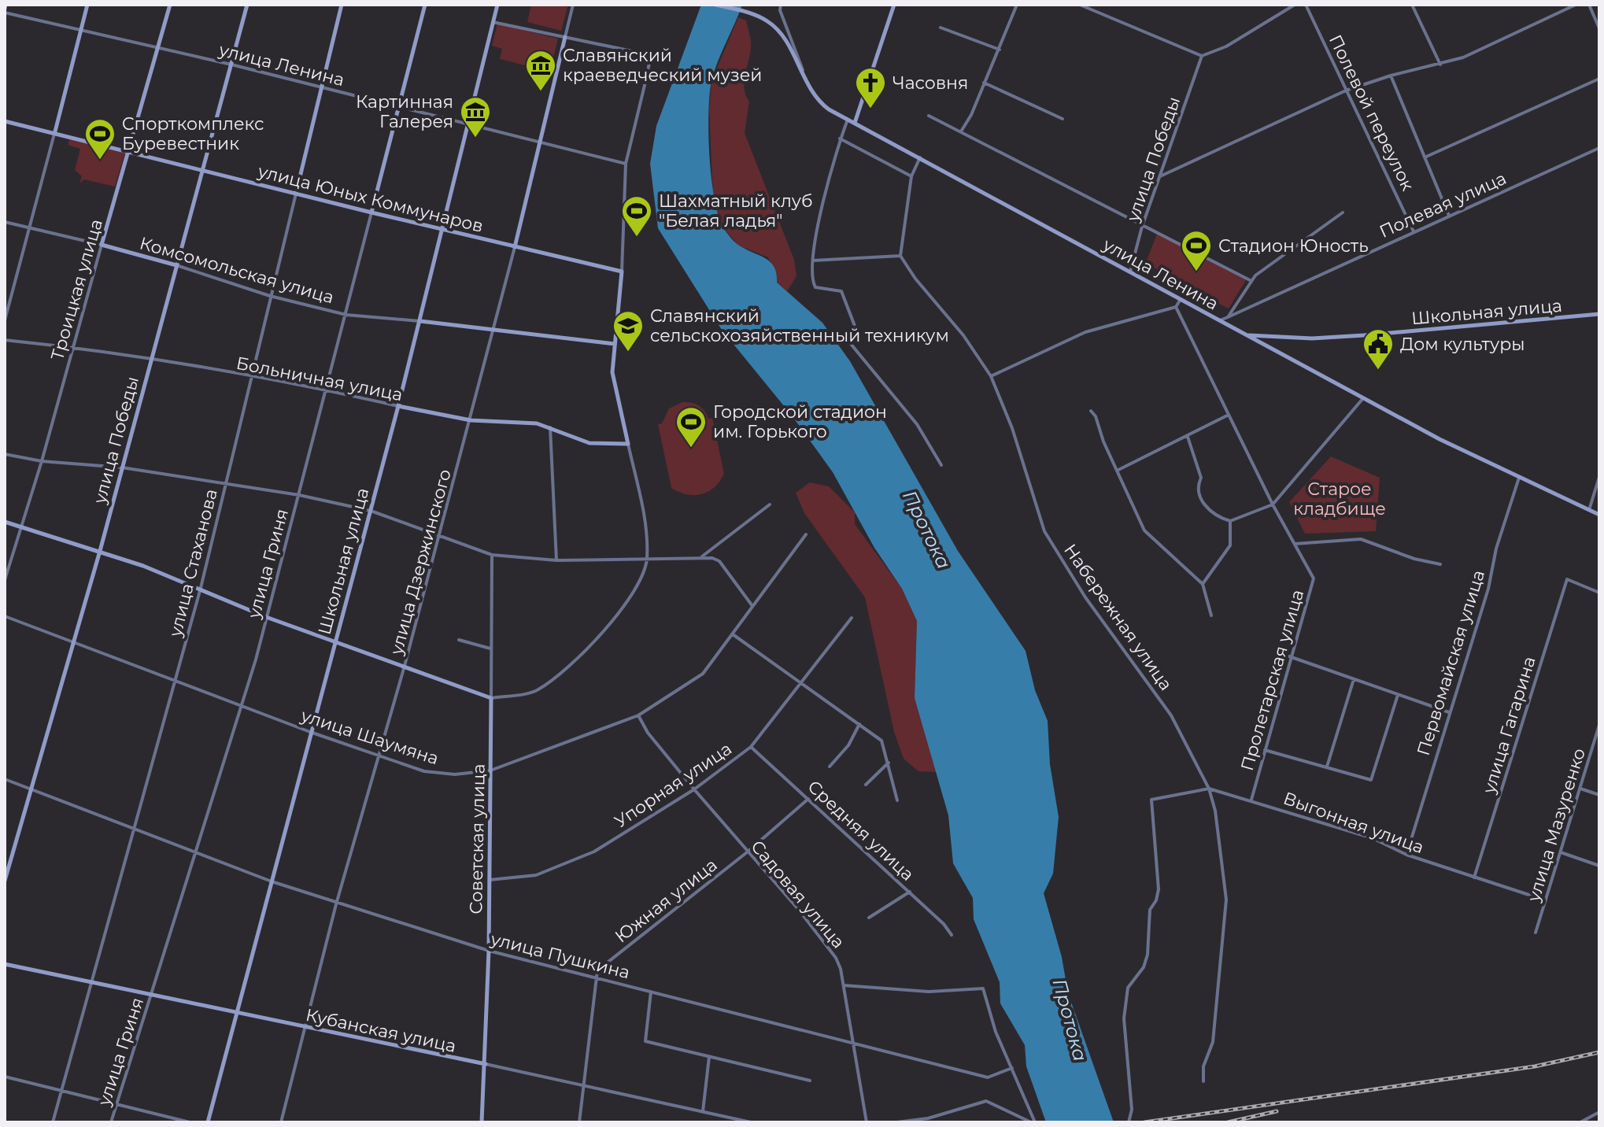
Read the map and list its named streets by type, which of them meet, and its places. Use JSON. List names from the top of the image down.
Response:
{
  "streets": {
    "street": [
      "улица Ленина",
      "Полевой переулок",
      "улица Победы",
      "улица Юных Коммунаров",
      "Полевая улица",
      "Комсомольская улица",
      "Троицкая улица",
      "Школьная улица",
      "Больничная улица",
      "улица Дзержинского",
      "улица Стаханова",
      "улица Гриня",
      "Набережная улица",
      "Первомайская улица",
      "Пролетарская улица",
      "улица Гагарина",
      "улица Шаумяна",
      "Упорная улица",
      "Выгонная улица",
      "улица Мазуренко",
      "Средняя улица",
      "Советская улица",
      "Садовая улица",
      "Южная улица",
      "улица Пушкина",
      "Кубанская улица"
    ]
  },
  "crossings": [
    ["улица Ленина", "улица Победы"],
    ["улица Ленина", "Полевая улица"],
    ["улица Ленина", "Троицкая улица"],
    ["улица Ленина", "Школьная улица"],
    ["улица Ленина", "улица Дзержинского"],
    ["улица Ленина", "улица Стаханова"],
    ["улица Ленина", "улица Гриня"],
    ["улица Ленина", "Первомайская улица"],
    ["Полевой переулок", "Полевая улица"],
    ["улица Победы", "улица Юных Коммунаров"],
    ["улица Победы", "Комсомольская улица"],
    ["улица Победы", "Больничная улица"],
    ["улица Победы", "улица Шаумяна"],
    ["улица Победы", "улица Пушкина"],
    ["улица Юных Коммунаров", "Троицкая улица"],
    ["улица Юных Коммунаров", "Школьная улица"],
    ["улица Юных Коммунаров", "улица Дзержинского"],
    ["улица Юных Коммунаров", "улица Стаханова"],
    ["улица Юных Коммунаров", "улица Гриня"],
    ["Комсомольская улица", "Троицкая улица"],
    ["Комсомольская улица", "Школьная улица"],
    ["Комсомольская улица", "улица Дзержинского"],
    ["Комсомольская улица", "улица Стаханова"],
    ["Комсомольская улица", "улица Гриня"],
    ["Троицкая улица", "Больничная улица"],
    ["Школьная улица", "Больничная улица"],
    ["Школьная улица", "улица Шаумяна"],
    ["Школьная улица", "улица Пушкина"],
    ["Школьная улица", "Кубанская улица"],
    ["Больничная улица", "улица Дзержинского"],
    ["Больничная улица", "улица Стаханова"],
    ["Больничная улица", "улица Гриня"],
    ["улица Дзержинского", "улица Шаумяна"],
    ["улица Дзержинского", "улица Пушкина"],
    ["улица Дзержинского", "Кубанская улица"],
    ["улица Стаханова", "улица Шаумяна"],
    ["улица Стаханова", "улица Пушкина"],
    ["улица Стаханова", "Кубанская улица"],
    ["улица Гриня", "улица Шаумяна"],
    ["улица Гриня", "улица Пушкина"],
    ["улица Гриня", "Кубанская улица"],
    ["Набережная улица", "Выгонная улица"],
    ["Первомайская улица", "Выгонная улица"],
    ["Пролетарская улица", "Выгонная улица"],
    ["улица Гагарина", "Выгонная улица"],
    ["улица Шаумяна", "Советская улица"],
    ["улица Шаумяна", "Садовая улица"],
    ["Упорная улица", "Средняя улица"],
    ["Упорная улица", "Советская улица"],
    ["Упорная улица", "Садовая улица"],
    ["Выгонная улица", "улица Мазуренко"],
    ["Средняя улица", "Южная улица"],
    ["Советская улица", "улица Пушкина"],
    ["Советская улица", "Кубанская улица"],
    ["Садовая улица", "Южная улица"],
    ["Садовая улица", "улица Пушкина"],
    ["Южная улица", "улица Пушкина"]
  ],
  "water": ["Протока"],
  "parks": ["Старое кладбище"],
  "places": {
    "museum": ["Славянский краеведческий музей", "Картинная Галерея"],
    "church": ["Часовня"],
    "sports": [
      "Cпорткомплекс Буревестник",
      "Шахматный клуб \"Белая ладья\"",
      "Стадион Юность",
      "Городской cтадион им. Горького"
    ],
    "school or university": ["Славянский сельскохозяйственный техникум"],
    "public building": ["Дом культуры"]
  }
}
